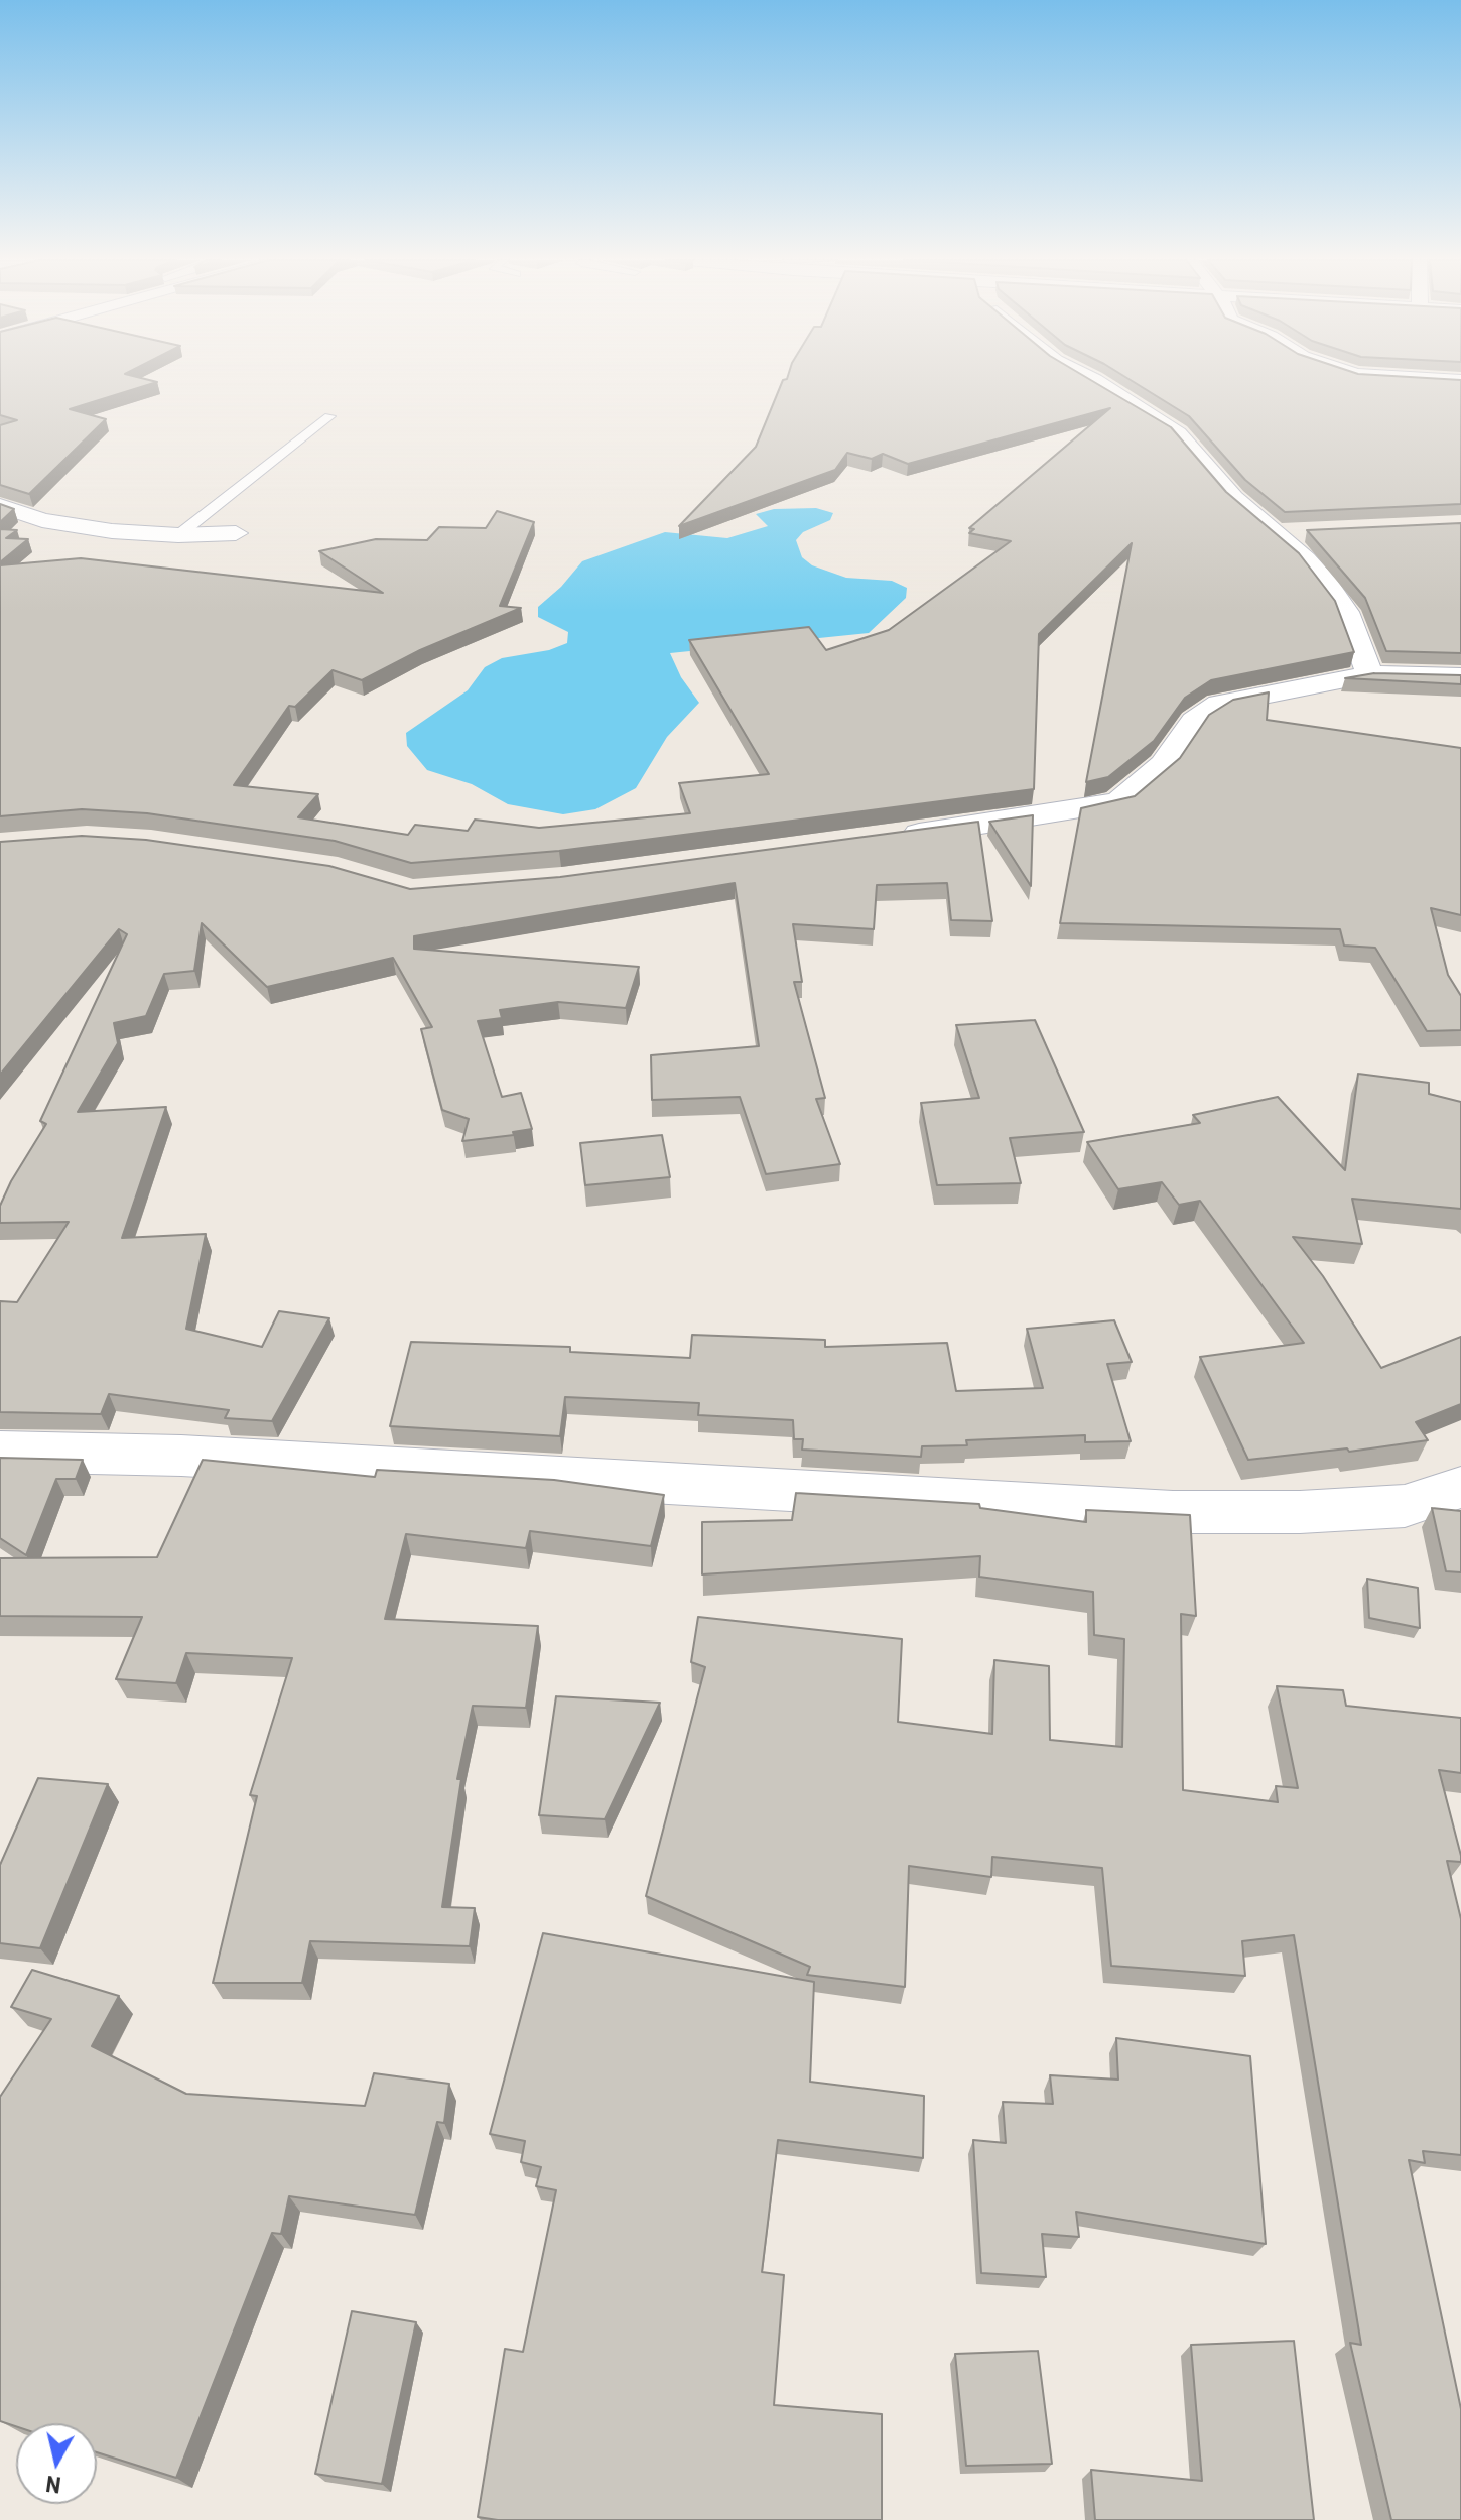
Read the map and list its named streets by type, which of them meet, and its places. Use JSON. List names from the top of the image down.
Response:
{
  "north": "bottom"
}
